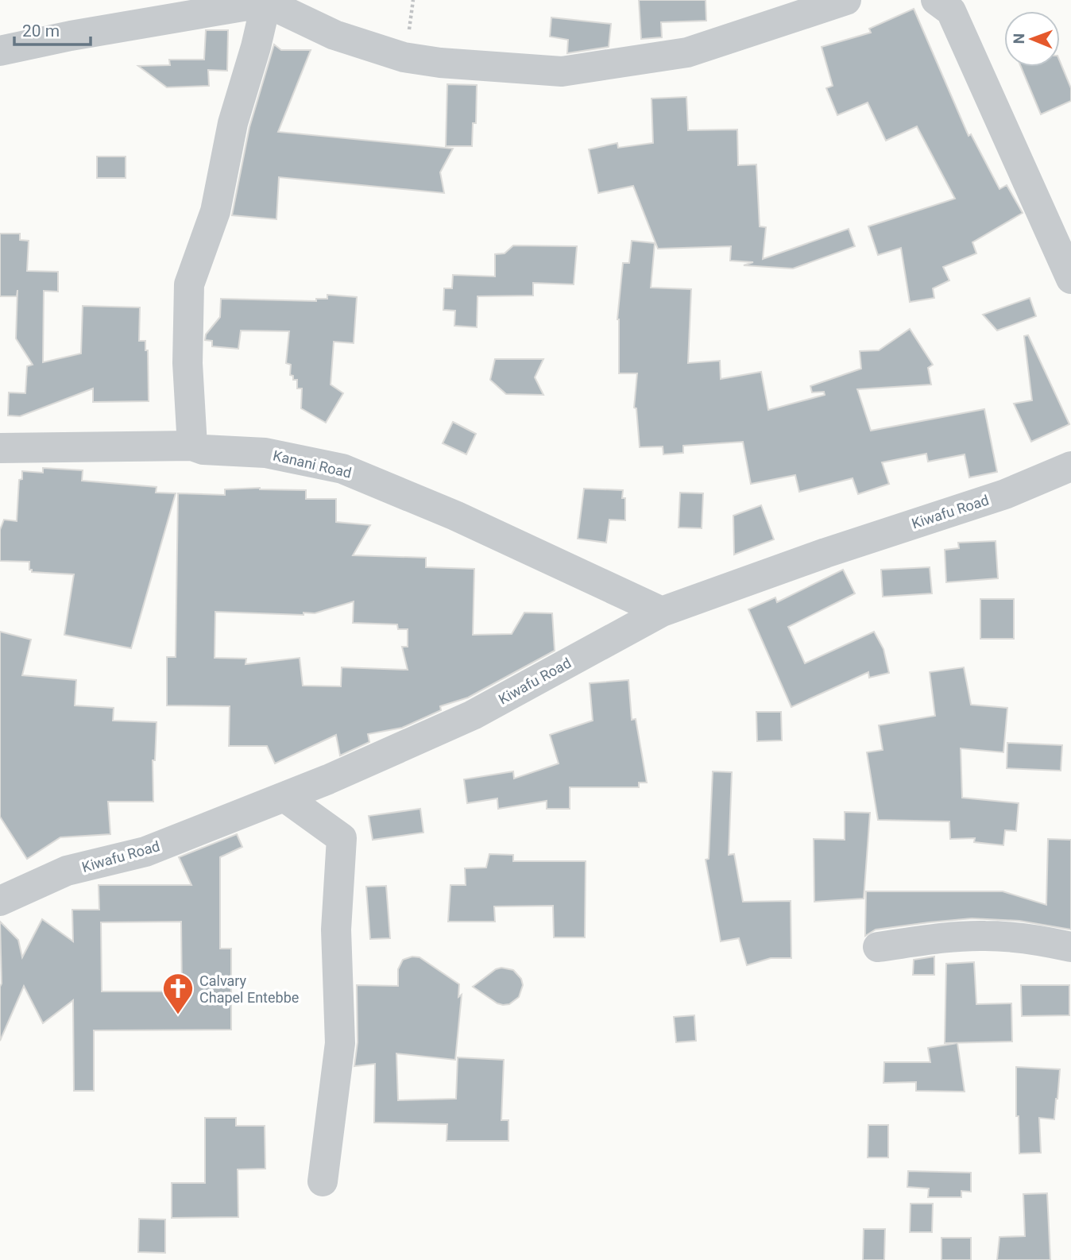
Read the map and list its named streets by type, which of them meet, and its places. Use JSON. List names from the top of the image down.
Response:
{
  "streets": {
    "street": ["Kanani Road", "Kiwafu Road"]
  },
  "crossings": [
    ["Kanani Road", "Kiwafu Road"]
  ],
  "places": {
    "church": ["Calvary Chapel Entebbe"]
  },
  "scale_bar": "20 m",
  "north": "left"
}
